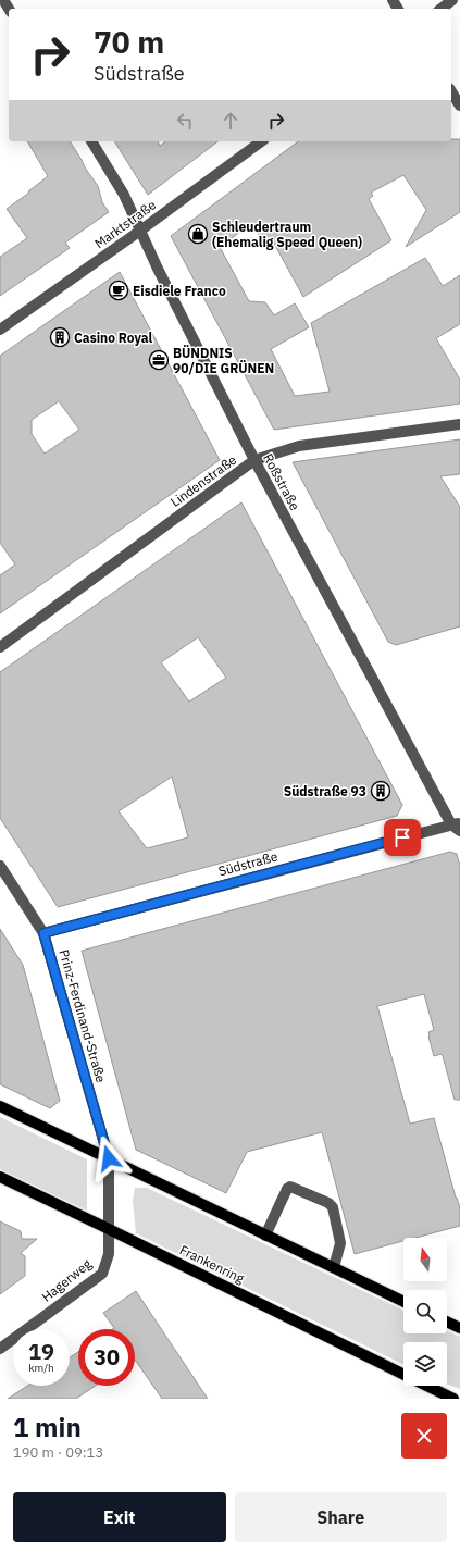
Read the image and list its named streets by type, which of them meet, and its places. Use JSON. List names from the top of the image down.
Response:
{
  "streets": {
    "main road": ["Frankenring"],
    "street": [
      "Marktstraße",
      "Lindenstraße",
      "Roßstraße",
      "Südstraße",
      "Prinz-Ferdinand-Straße",
      "Hagerweg"
    ]
  },
  "crossings": [
    ["Marktstraße", "Roßstraße"],
    ["Lindenstraße", "Roßstraße"],
    ["Roßstraße", "Südstraße"],
    ["Südstraße", "Prinz-Ferdinand-Straße"],
    ["Prinz-Ferdinand-Straße", "Hagerweg"],
    ["Frankenring", "Hagerweg"]
  ],
  "places": {
    "shop": ["Schleudertraum (Ehemalig Speed Queen)"],
    "cafe": ["Eisdiele Franco"],
    "building": ["Casino Royal", "Südstraße 93"],
    "office": ["BÜNDNIS 90/DIE GRÜNEN"]
  },
  "north": "top",
  "page": {
    "turn": ["70 m", "Südstraße"],
    "speed": "19 km/h",
    "limit": "30",
    "heading": ["1 min", "190 m · 09:13"],
    "buttons": ["Exit", "Share"]
  }
}
